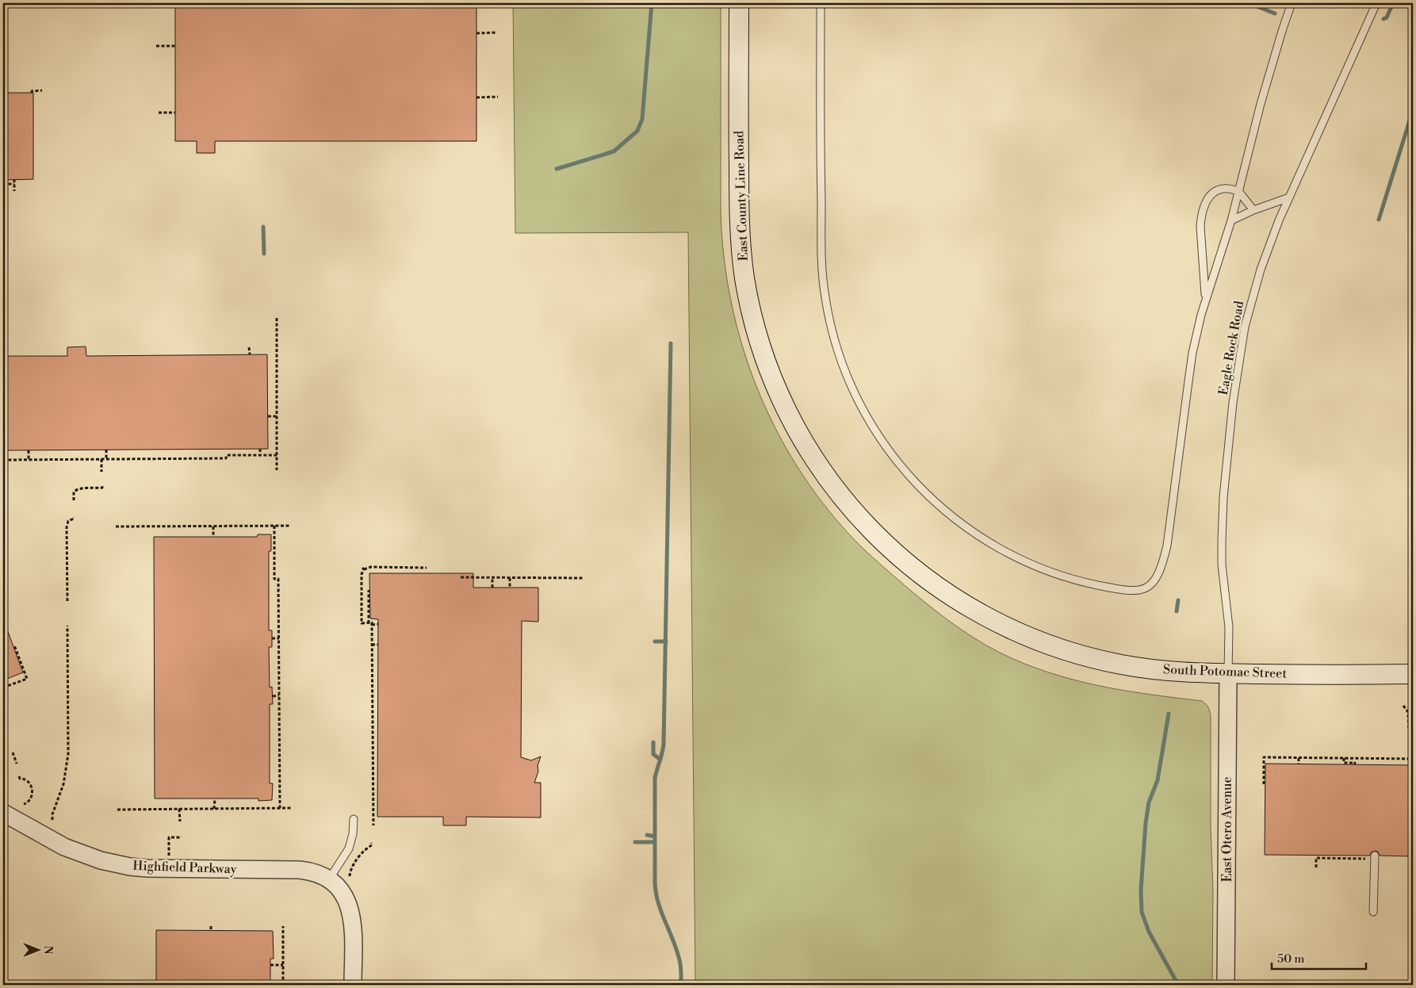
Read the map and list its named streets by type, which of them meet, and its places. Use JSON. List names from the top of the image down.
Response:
{
  "streets": {
    "main road": ["East County Line Road", "South Potomac Street"],
    "street": ["East Otero Avenue", "Highfield Parkway"],
    "lane": ["Eagle Rock Road"]
  },
  "crossings": [
    ["East County Line Road", "South Potomac Street"],
    ["Eagle Rock Road", "South Potomac Street"],
    ["Eagle Rock Road", "East Otero Avenue"],
    ["South Potomac Street", "East Otero Avenue"]
  ],
  "scale_bar": "50 m",
  "north": "right"
}
